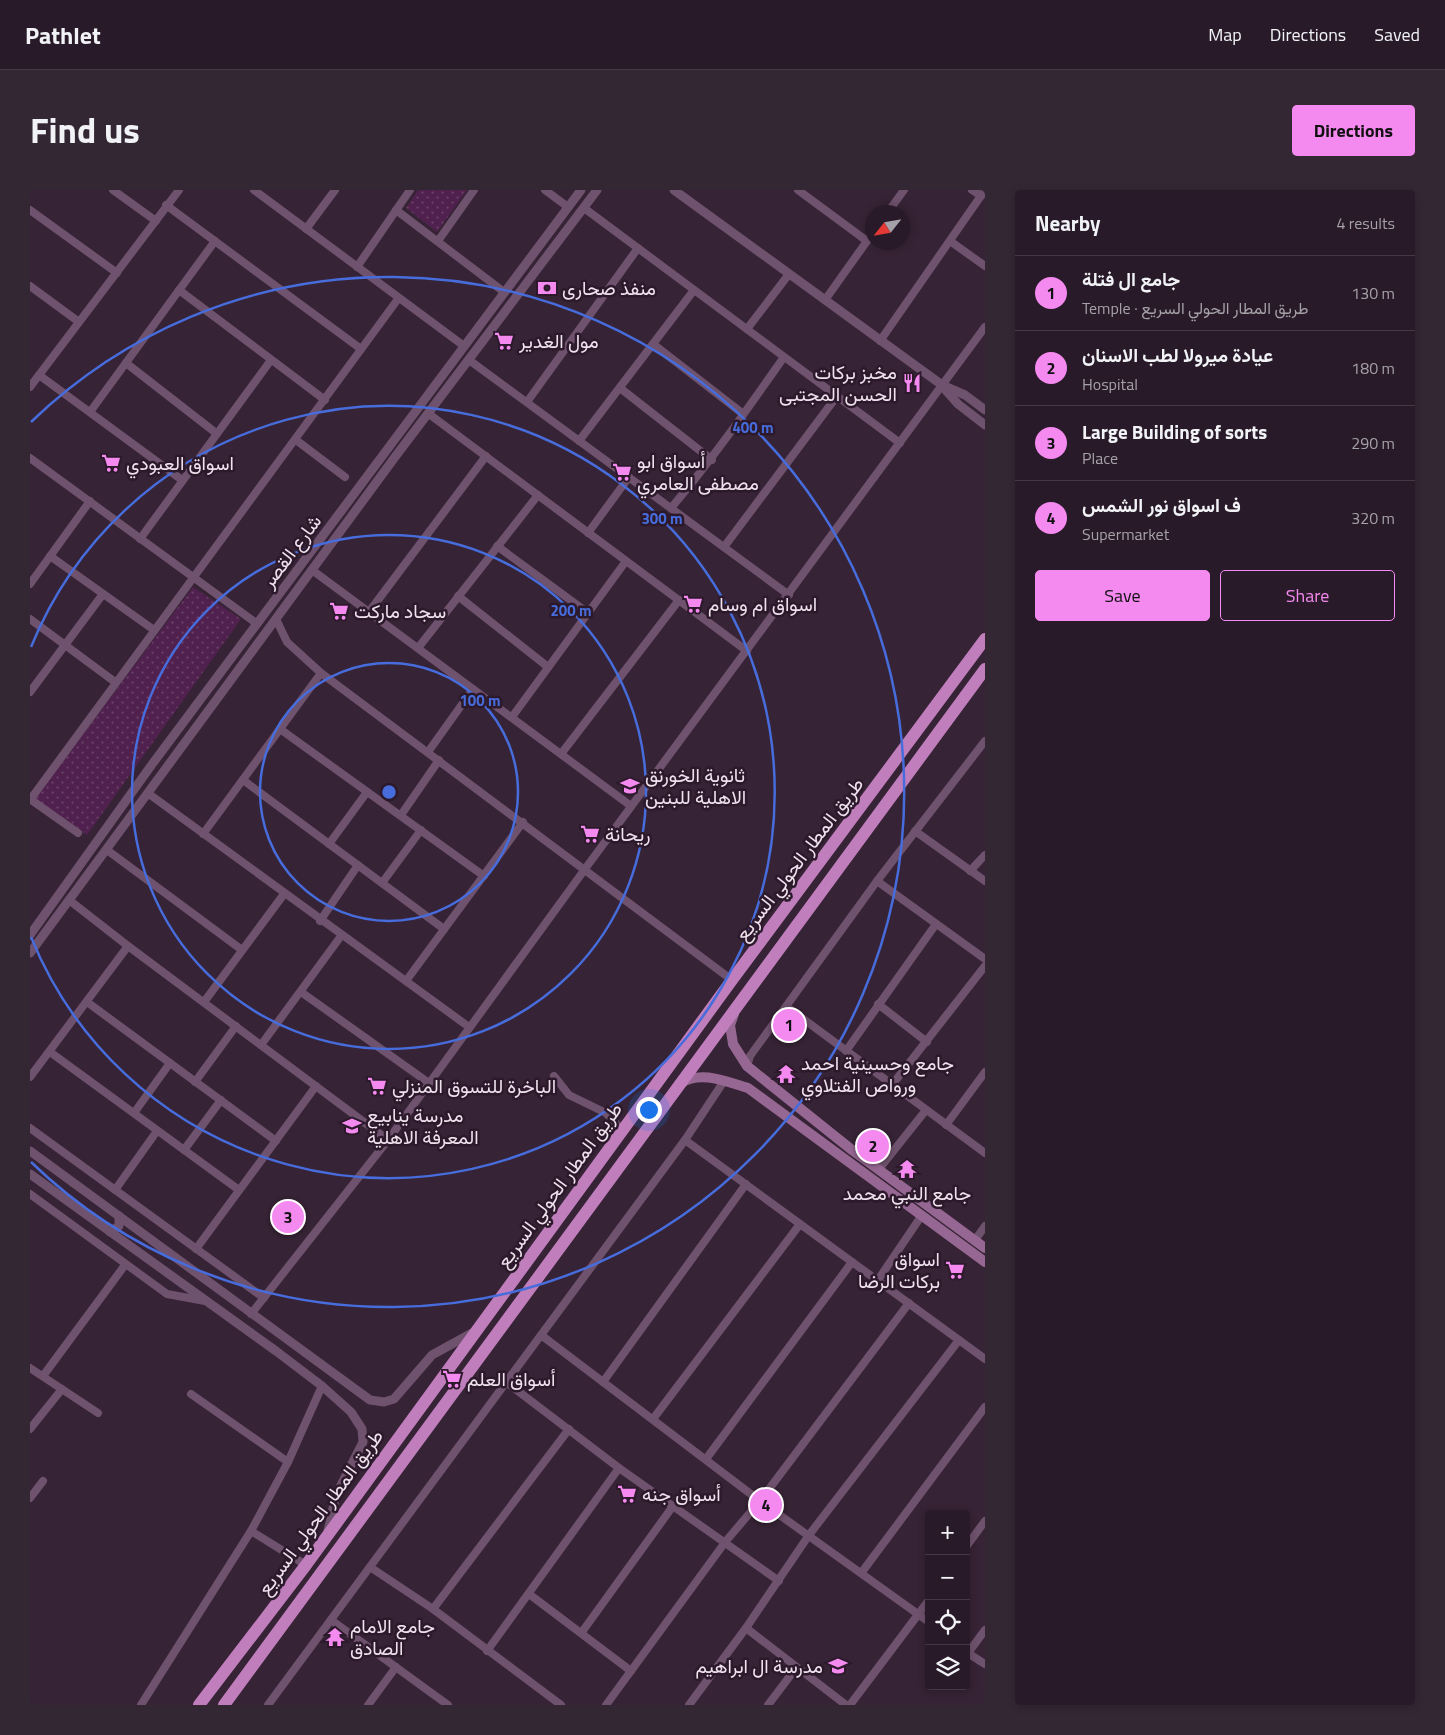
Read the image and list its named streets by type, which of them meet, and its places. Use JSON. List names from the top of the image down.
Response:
{
  "streets": {
    "highway": ["طريق المطار الحولي السريع"],
    "street": ["شارع القصر"]
  },
  "places": {
    "bank": ["منفذ صحارى"],
    "supermarket": [
      "مول الغدير",
      "اسواق العبودي",
      "أسواق ابو مصطفى العامري",
      "اسواق ام وسام",
      "سجاد ماركت",
      "ريحانة",
      "الباخرة للتسوق المنزلي",
      "اسواق بركات الرضا",
      "أسواق العلم",
      "أسواق جنه"
    ],
    "restaurant": ["مخبز بركات الحسن المجتبى"],
    "school or university": ["ثانوية الخورنق الاهلية للبنين", "مدرسة ينابيع المعرفة الاهلية", "مدرسة ال ابراهيم"],
    "temple": ["جامع وحسينية احمد ورواص الفتلاوي", "جامع النبي محمد", "جامع الامام الصادق"]
  },
  "north": "bottom left",
  "page": {
    "header": "Pathlet",
    "nav": ["Map", "Directions", "Saved"],
    "title": "Find us",
    "buttons": [
      "Directions",
      ["Save", "Share"]
    ],
    "heading": ["Nearby", "4 results"],
    "list": [
      {
        "mark": "1",
        "name": "جامع ال فتلة",
        "note": "Temple · طريق المطار الحولي السريع",
        "value": "130 m"
      },
      {
        "mark": "2",
        "name": "عيادة ميرولا لطب الاسنان",
        "note": "Hospital",
        "value": "180 m"
      },
      {
        "mark": "3",
        "name": "Large Building of sorts",
        "note": "Place",
        "value": "290 m"
      },
      {
        "mark": "4",
        "name": "ف اسواق نور الشمس",
        "note": "Supermarket",
        "value": "320 m"
      }
    ],
    "pins": [
      "1",
      "2",
      "3",
      "4"
    ],
    "map_buttons": ["+", "−"]
  },
  "rings": [
    "400 m",
    "300 m",
    "200 m",
    "100 m"
  ]
}
